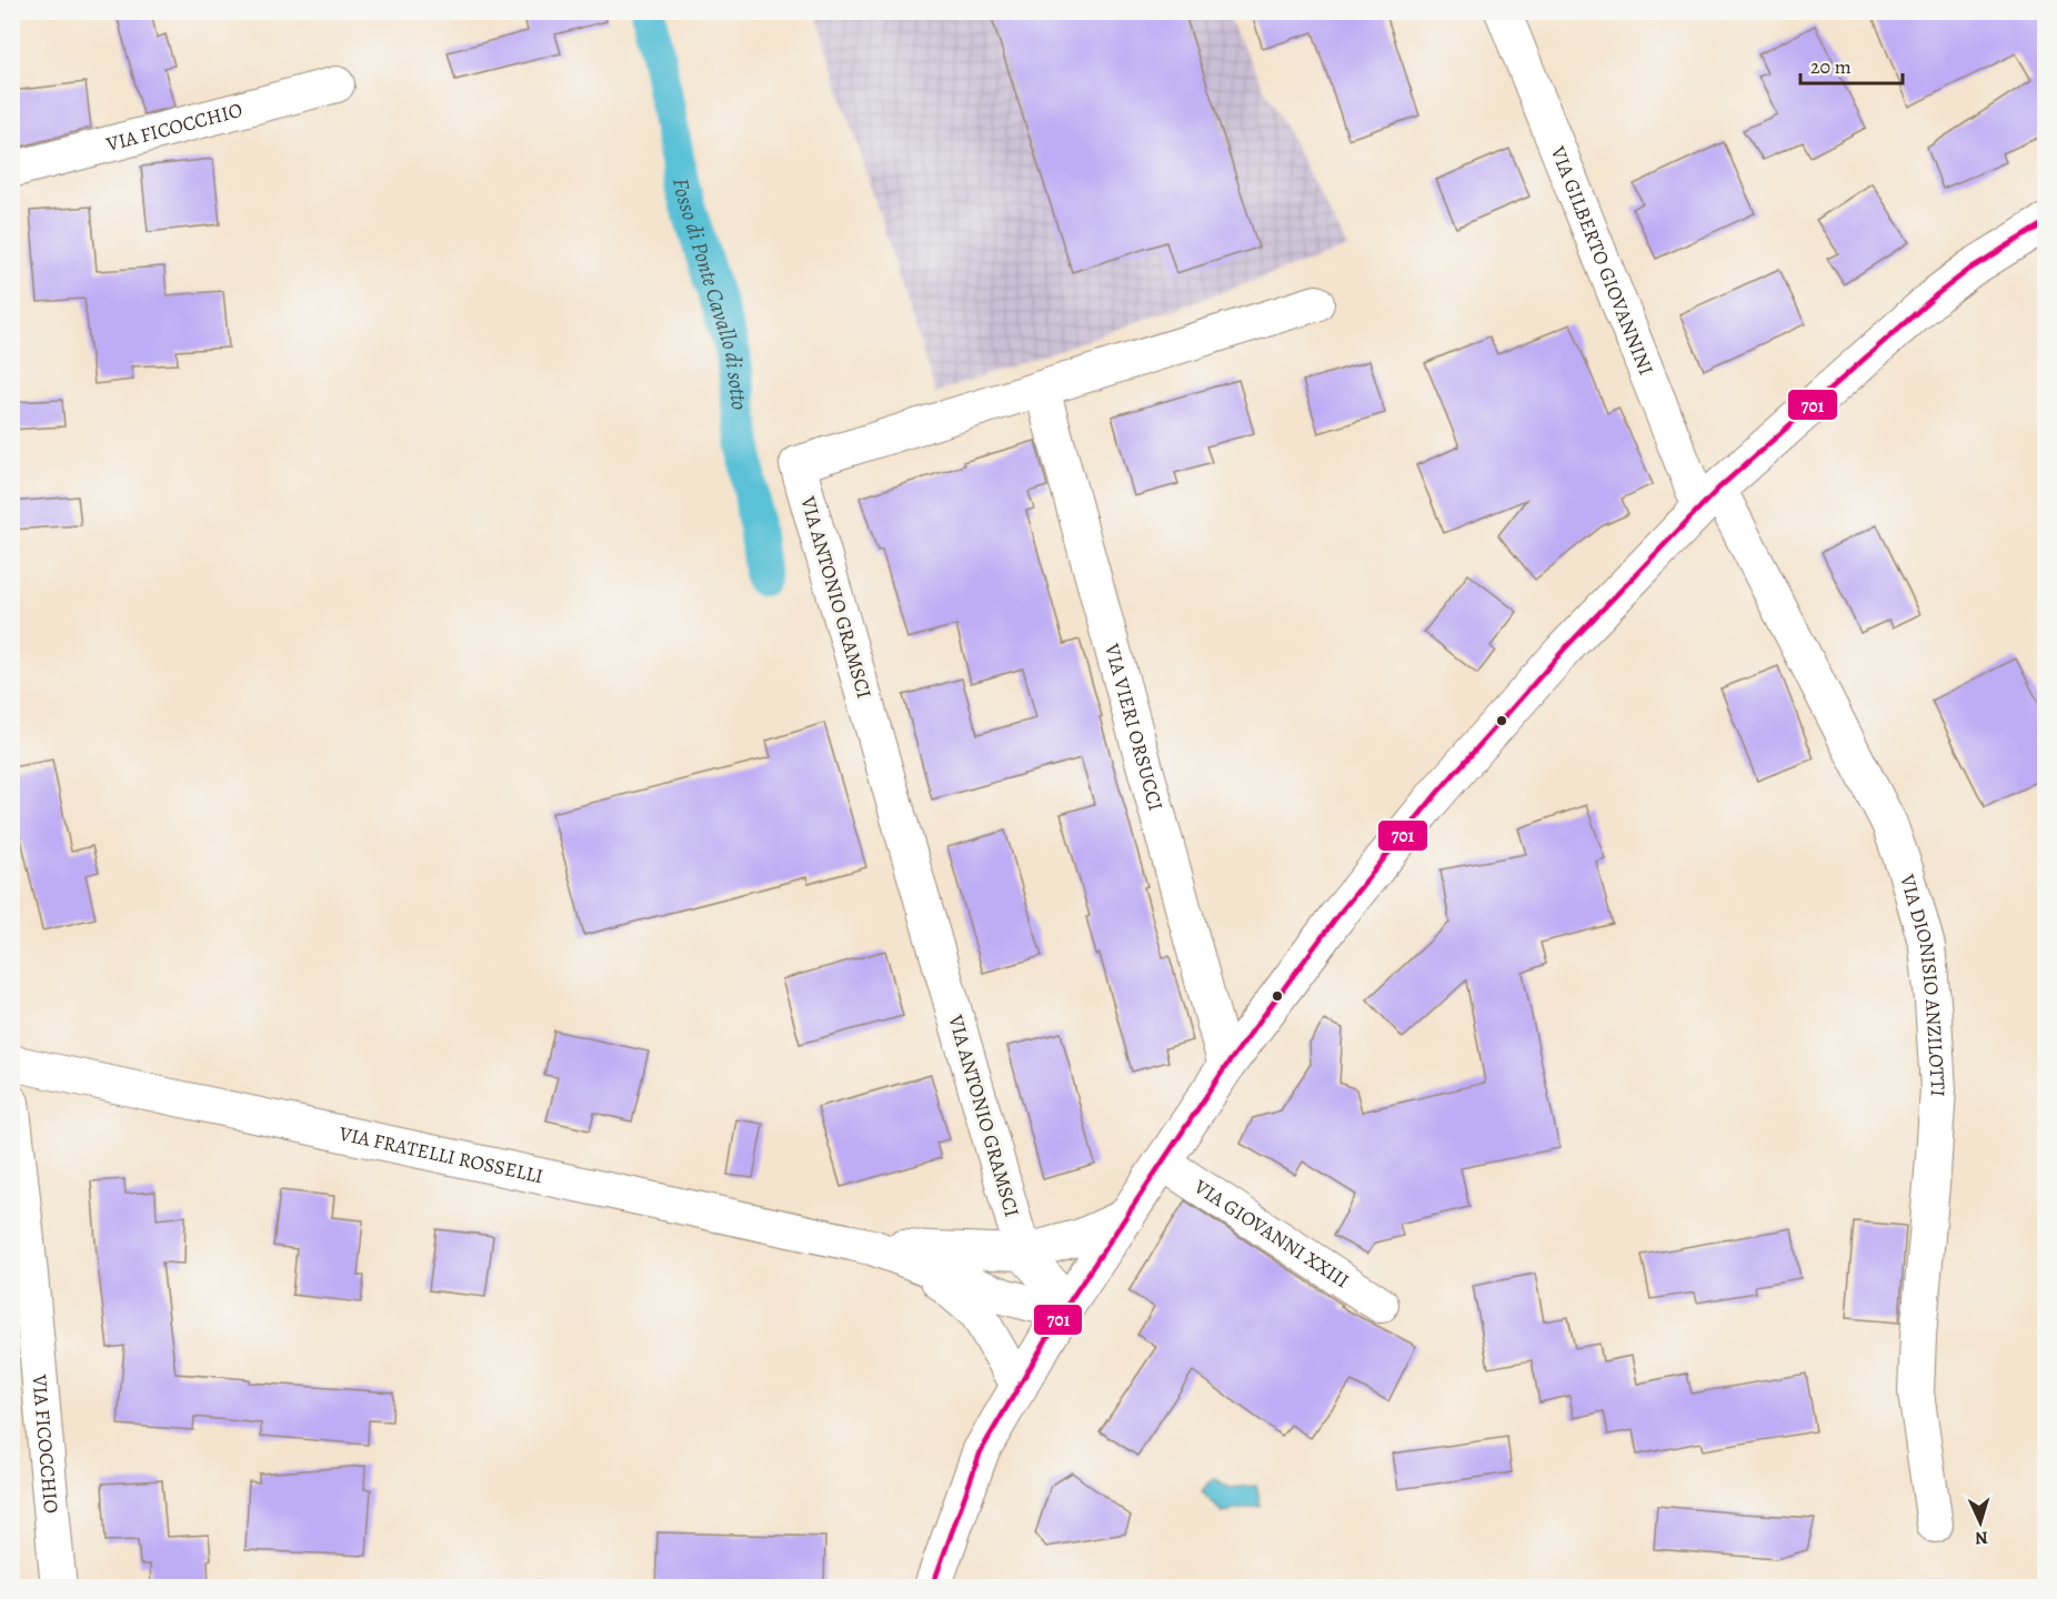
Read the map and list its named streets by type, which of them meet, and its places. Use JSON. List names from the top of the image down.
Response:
{
  "streets": {
    "street": [
      "VIA FICOCCHIO",
      "VIA GILBERTO GIOVANNINI",
      "VIA ANTONIO GRAMSCI",
      "VIA VIERI ORSUCCI",
      "VIA DIONISIO ANZILOTTI",
      "VIA FRATELLI ROSSELLI",
      "VIA GIOVANNI XXIII"
    ]
  },
  "crossings": [
    ["VIA GILBERTO GIOVANNINI", "VIA DIONISIO ANZILOTTI"],
    ["VIA ANTONIO GRAMSCI", "VIA VIERI ORSUCCI"],
    ["VIA ANTONIO GRAMSCI", "VIA FRATELLI ROSSELLI"]
  ],
  "water": ["Fosso di Ponte Cavallo di sotto"],
  "lines": ["transit line 701"],
  "scale_bar": "20 m",
  "north": "bottom"
}
